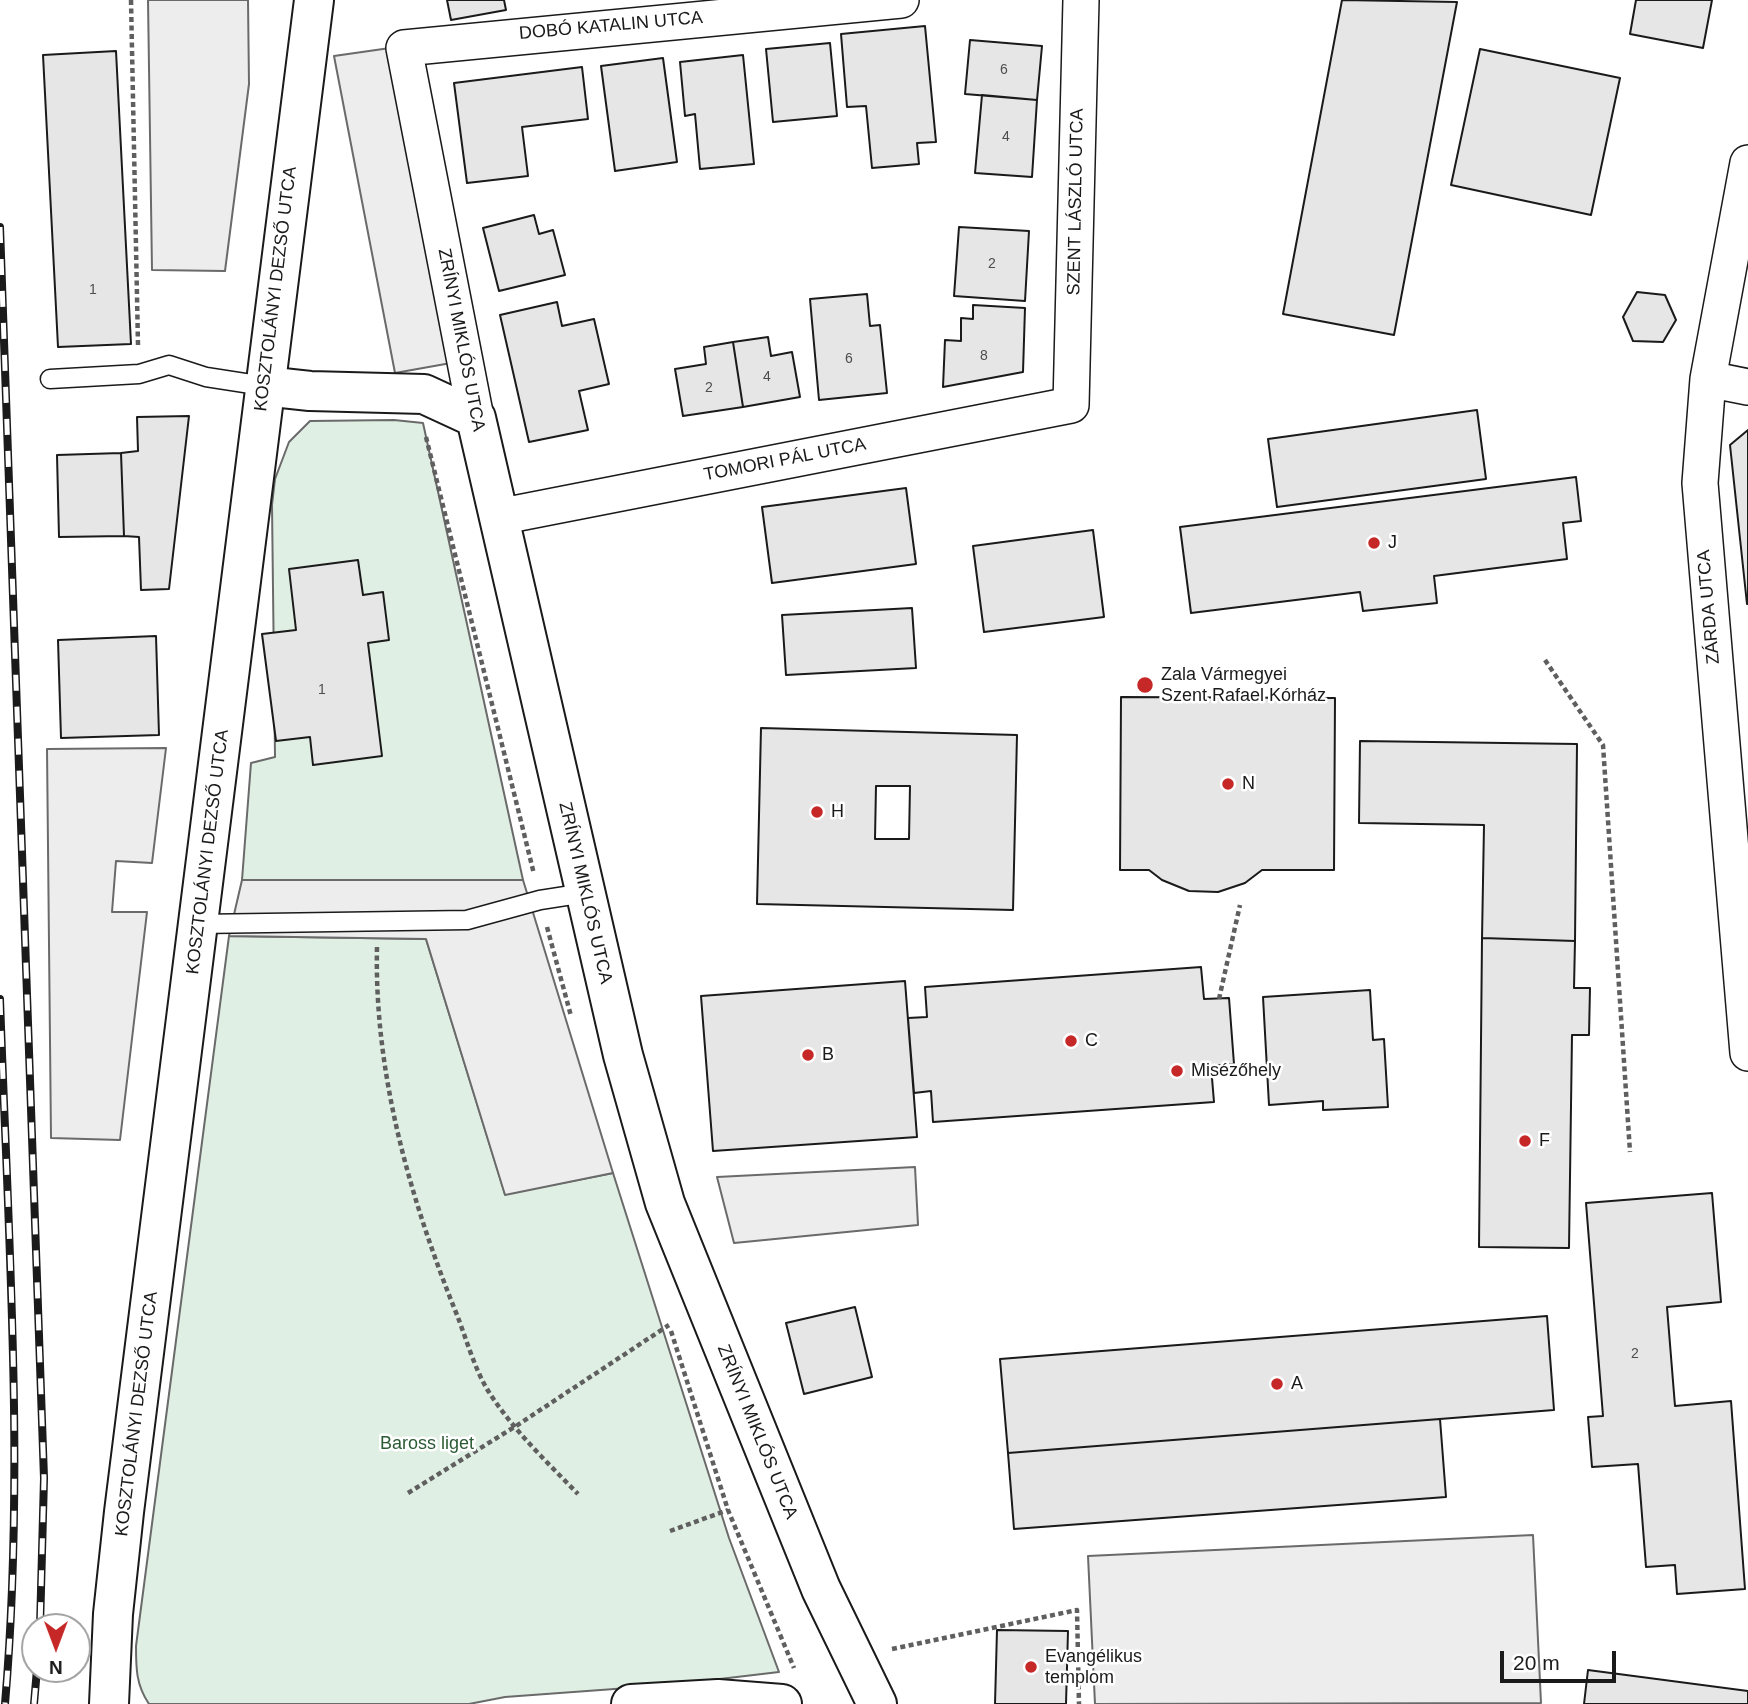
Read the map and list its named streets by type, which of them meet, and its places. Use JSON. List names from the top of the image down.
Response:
{
  "streets": {
    "main road": ["KOSZTOLÁNYI DEZSŐ UTCA", "ZRÍNYI MIKLÓS UTCA"],
    "street": [
      "DOBÓ KATALIN UTCA",
      "SZENT LÁSZLÓ UTCA",
      "TOMORI PÁL UTCA",
      "ZÁRDA UTCA"
    ]
  },
  "crossings": [
    ["DOBÓ KATALIN UTCA", "ZRÍNYI MIKLÓS UTCA"],
    ["SZENT LÁSZLÓ UTCA", "TOMORI PÁL UTCA"],
    ["ZRÍNYI MIKLÓS UTCA", "TOMORI PÁL UTCA"]
  ],
  "parks": ["Baross liget"],
  "places": [
    "J",
    "Zala Vármegyei Szent Rafael Kórház",
    "N",
    "H",
    "C",
    "B",
    "Misézőhely",
    "F",
    "A",
    "Evangélikus templom"
  ],
  "house_numbers": [
    "6",
    "4",
    "2",
    "1",
    "8",
    "6",
    "4",
    "2",
    "1",
    "2"
  ],
  "scale_bar": "20 m",
  "north": "bottom"
}
